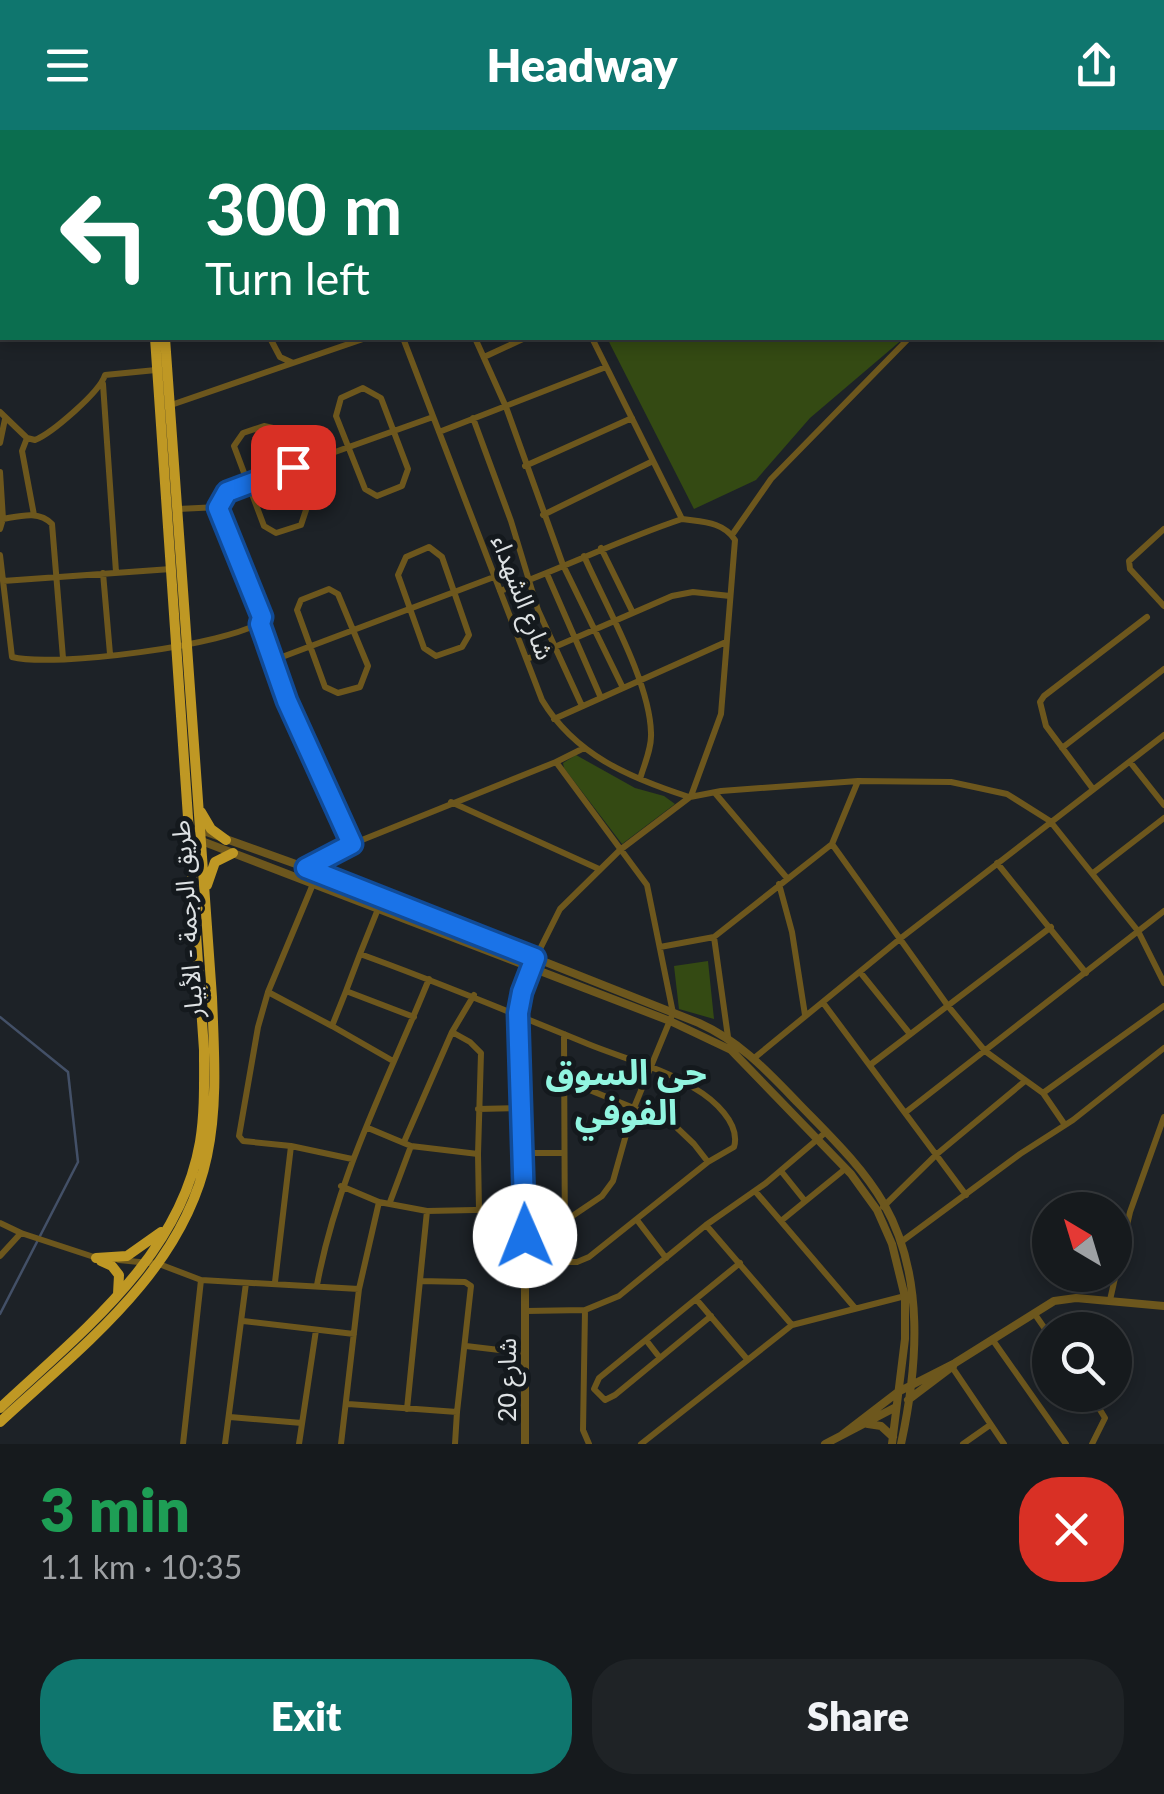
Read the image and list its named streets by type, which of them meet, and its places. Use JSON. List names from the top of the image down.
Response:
{
  "streets": {
    "highway": ["طريق الرجمة - الأبيار"],
    "street": ["شارع الشهداء", "شارع 20"]
  },
  "districts": ["حي السوق الفوفي"],
  "north": "top left",
  "page": {
    "header": "Headway",
    "turn": ["300 m", "Turn left"],
    "heading": ["3 min", "1.1 km · 10:35"],
    "buttons": ["Exit", "Share"]
  }
}
